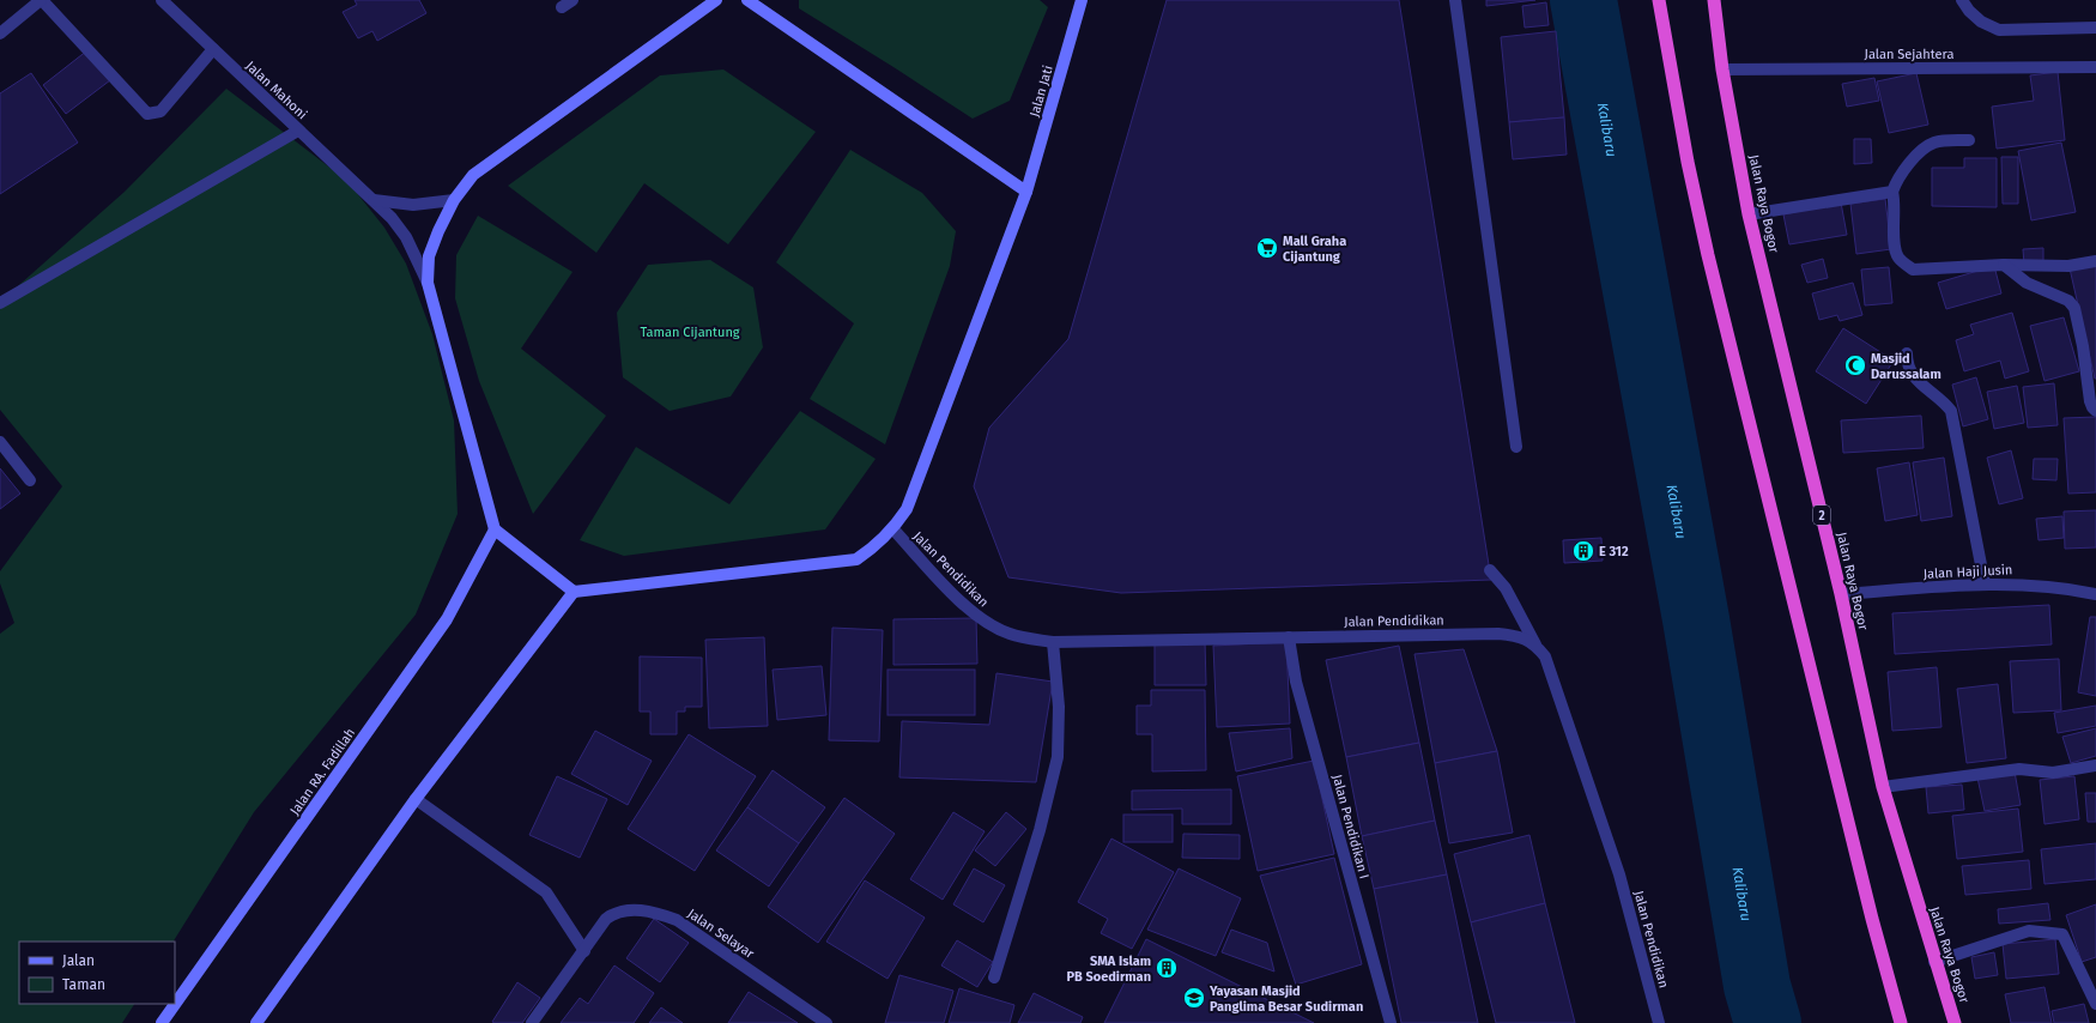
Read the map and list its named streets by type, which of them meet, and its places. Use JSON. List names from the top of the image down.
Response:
{
  "streets": {
    "highway": ["Jalan Raya Bogor", "2"],
    "main road": ["Jalan Jati", "Jalan RA. Fadillah"],
    "street": [
      "Jalan Sejahtera",
      "Jalan Mahoni",
      "Jalan Pendidikan",
      "Jalan Haji Jusin",
      "Jalan Pendidikan I",
      "Jalan Selayar"
    ]
  },
  "crossings": [
    ["Jalan Sejahtera", "Jalan Raya Bogor"],
    ["Jalan Jati", "Jalan Pendidikan"],
    ["Jalan Raya Bogor", "Jalan Haji Jusin"],
    ["Jalan Pendidikan", "Jalan Pendidikan I"]
  ],
  "water": ["Kalibaru"],
  "parks": ["Taman Cijantung"],
  "places": {
    "supermarket": ["Mall Graha Cijantung"],
    "mosque": ["Masjid Darussalam"],
    "building": ["E 312", "SMA Islam PB Soedirman"],
    "school or university": ["Yayasan Masjid Panglima Besar Sudirman"]
  },
  "legend": ["Jalan", "Taman"]
}
